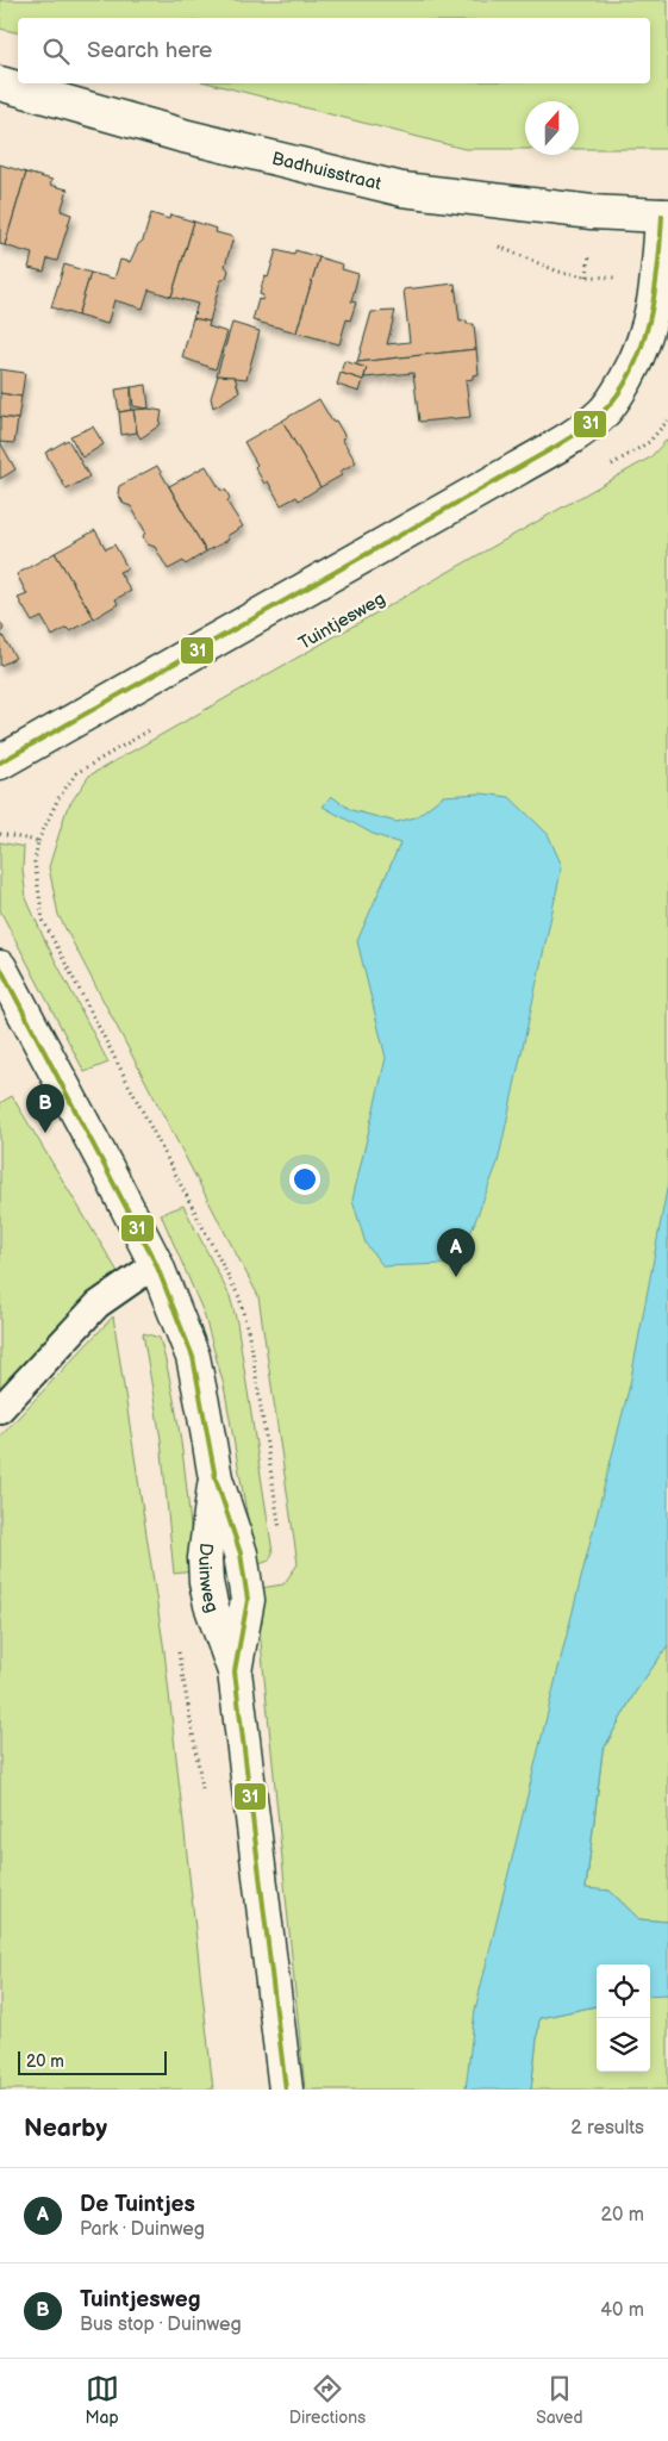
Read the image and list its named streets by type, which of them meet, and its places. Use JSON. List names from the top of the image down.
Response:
{
  "streets": {
    "street": ["Badhuisstraat", "Duinweg"]
  },
  "lines": ["transit line 31"],
  "scale_bar": "20 m",
  "north": "top",
  "page": {
    "search": "Search here",
    "pins": ["B", "A"],
    "scale": "20 m",
    "heading": ["Nearby", "2 results"],
    "list": [
      {
        "mark": "A",
        "name": "De Tuintjes",
        "note": "Park · Duinweg",
        "value": "20 m"
      },
      {
        "mark": "B",
        "name": "Tuintjesweg",
        "note": "Bus stop · Duinweg",
        "value": "40 m"
      }
    ],
    "nav": ["Map", "Directions", "Saved"]
  }
}
